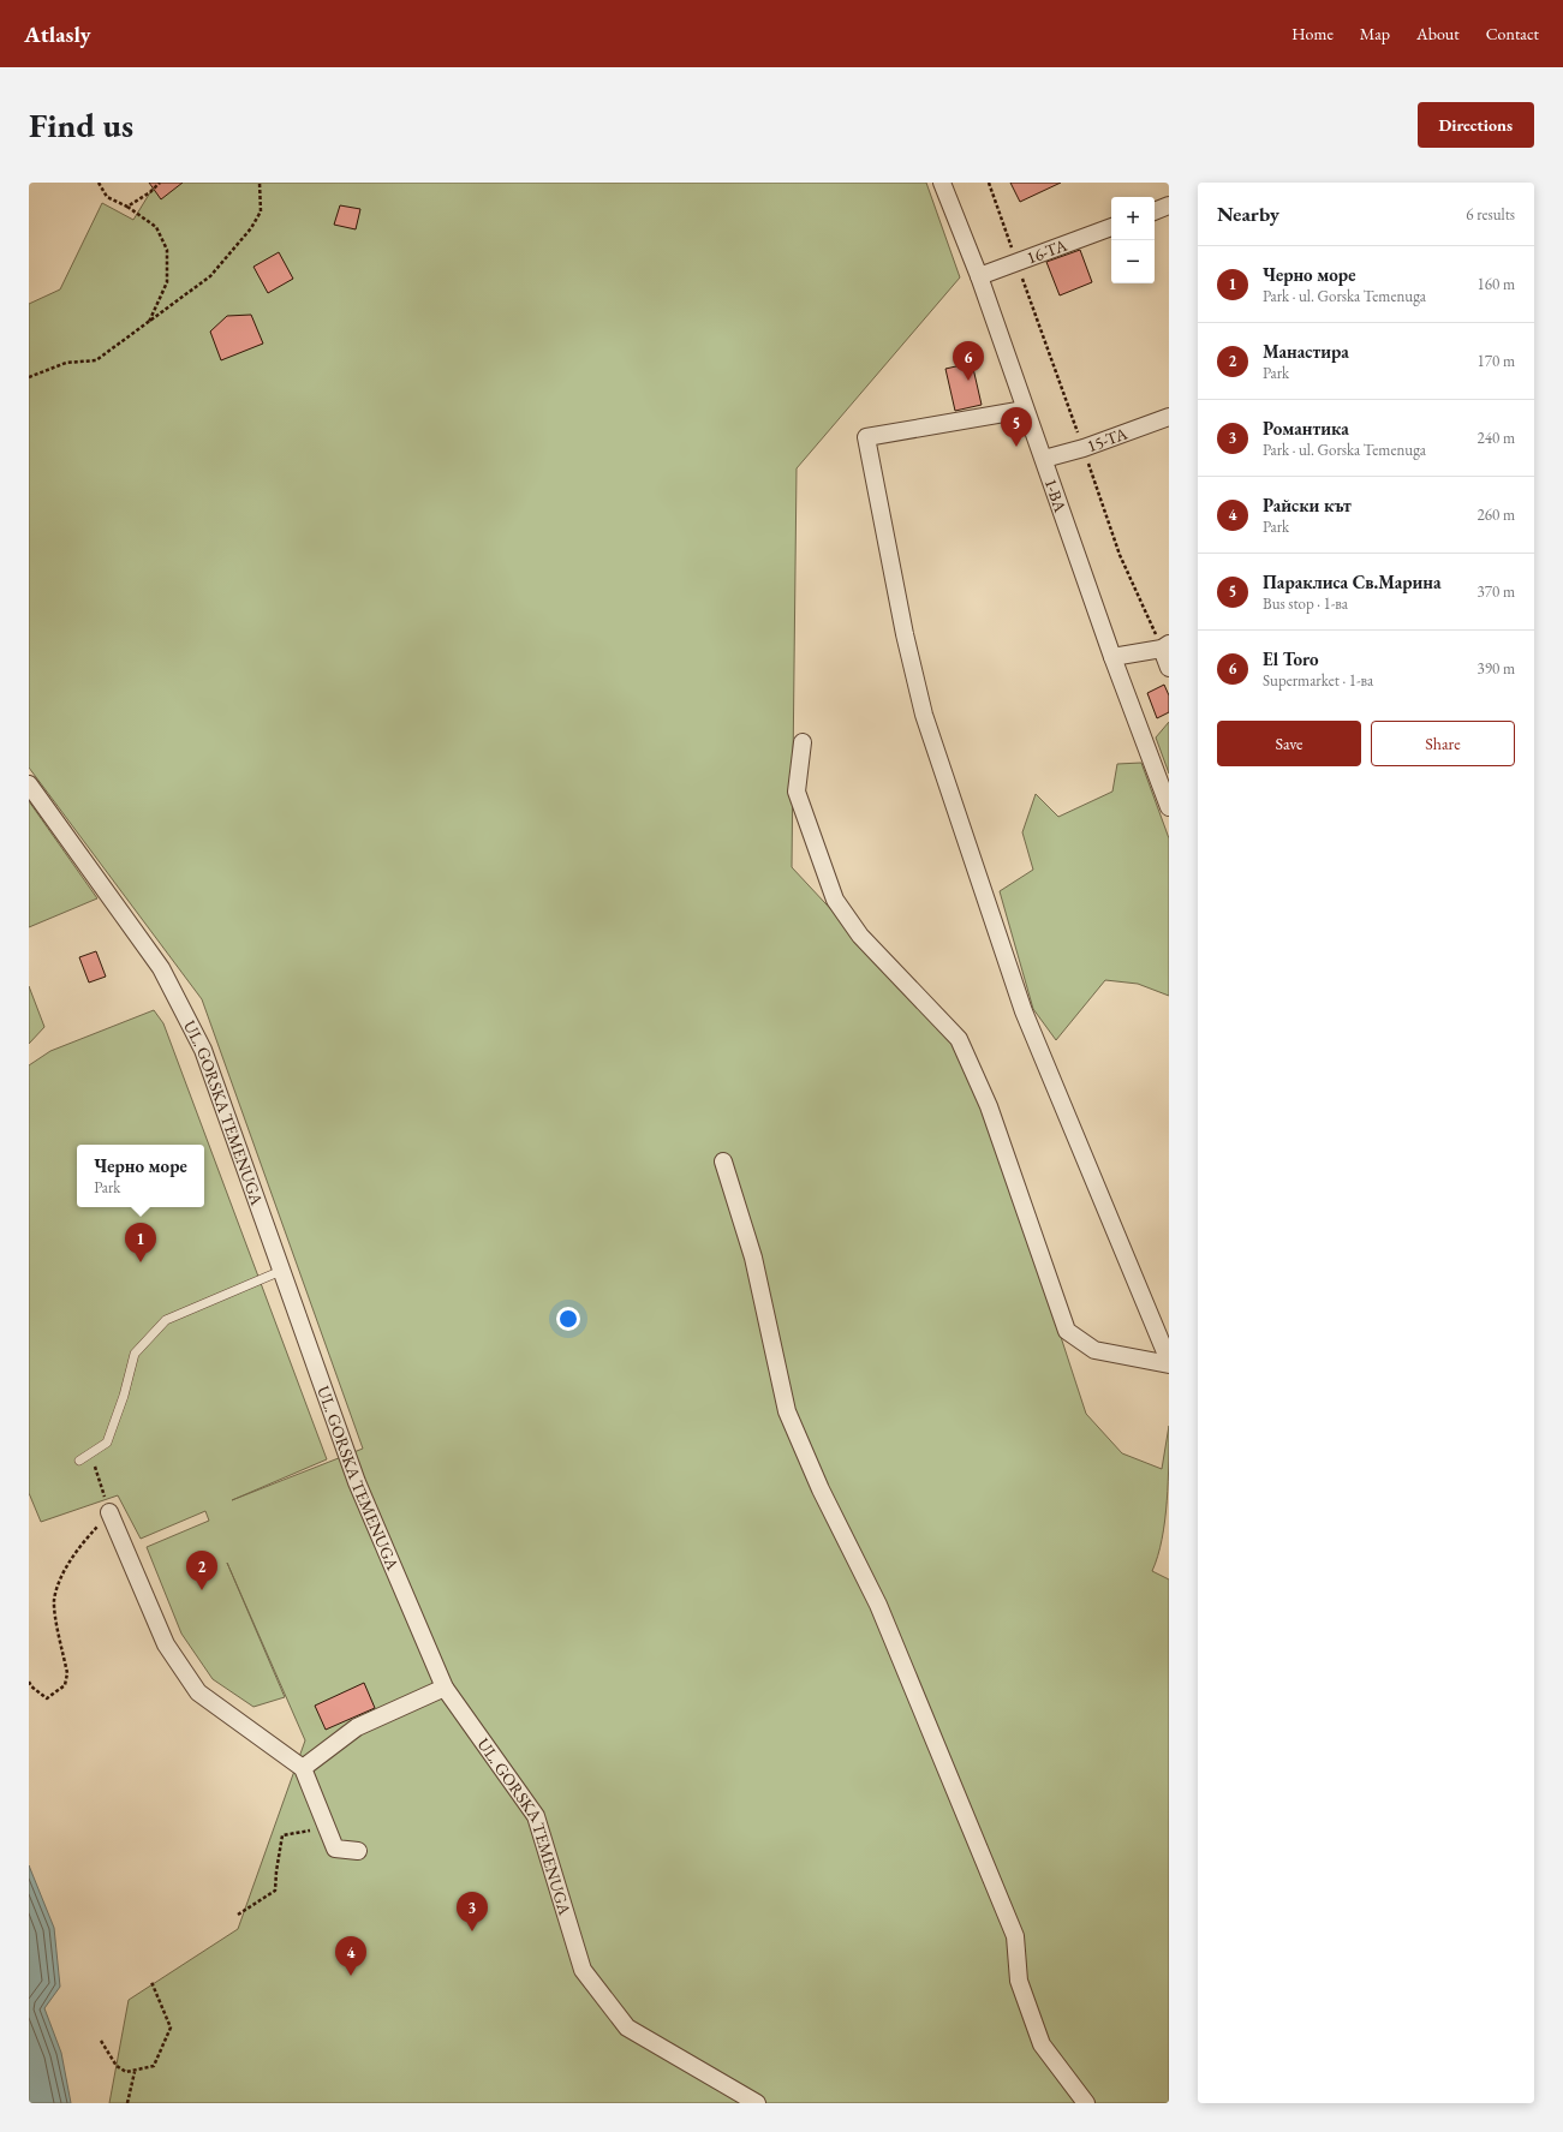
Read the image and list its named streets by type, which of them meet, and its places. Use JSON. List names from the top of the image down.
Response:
{
  "streets": {
    "street": [
      "16-ТА",
      "15-ТА",
      "1-ВА",
      "UL. GORSKA TEMENUGA"
    ]
  },
  "crossings": [
    ["16-ТА", "1-ВА"],
    ["15-ТА", "1-ВА"]
  ],
  "page": {
    "header": "Atlasly",
    "nav": [
      "Home",
      "Map",
      "About",
      "Contact"
    ],
    "buttons": [
      "Directions",
      ["Save", "Share"]
    ],
    "title": "Find us",
    "heading": ["Nearby", "6 results"],
    "map_buttons": ["+", "−"],
    "list": [
      {
        "mark": "1",
        "name": "Черно море",
        "note": "Park · ul. Gorska Temenuga",
        "value": "160 m"
      },
      {
        "mark": "2",
        "name": "Манастира",
        "note": "Park",
        "value": "170 m"
      },
      {
        "mark": "3",
        "name": "Романтика",
        "note": "Park · ul. Gorska Temenuga",
        "value": "240 m"
      },
      {
        "mark": "4",
        "name": "Райски кът",
        "note": "Park",
        "value": "260 m"
      },
      {
        "mark": "5",
        "name": "Параклиса Св.Марина",
        "note": "Bus stop · 1-ва",
        "value": "370 m"
      },
      {
        "mark": "6",
        "name": "El Toro",
        "note": "Supermarket · 1-ва",
        "value": "390 m"
      }
    ],
    "pins": [
      "6",
      "5",
      "1",
      "2",
      "3",
      "4"
    ],
    "popup": ["Черно море", "Park"]
  }
}
